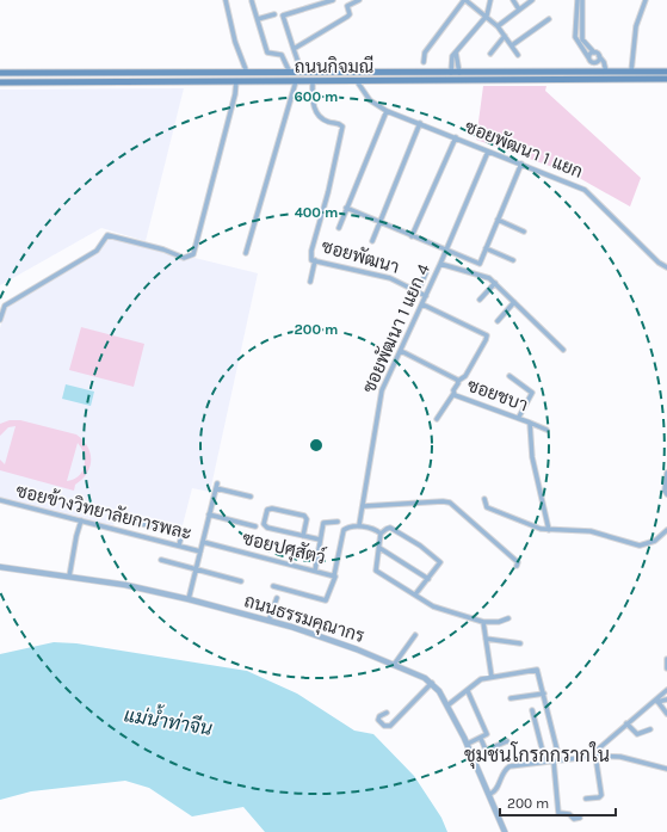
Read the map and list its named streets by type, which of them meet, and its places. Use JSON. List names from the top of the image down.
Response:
{
  "streets": {
    "main road": ["ถนนกิจมณี"],
    "street": [
      "ซอยพัฒนา 1 แยก",
      "ซอยพัฒนา",
      "ซอยพัฒนา 1 แยก 4",
      "ซอยชบา",
      "ซอยข้างวิทยาลัยการพละ",
      "ซอยปศุสัตว์",
      "ถนนธรรมคุณากร"
    ]
  },
  "crossings": [
    ["ถนนกิจมณี", "ซอยพัฒนา 1 แยก"],
    ["ถนนกิจมณี", "ซอยพัฒนา"],
    ["ซอยพัฒนา 1 แยก", "ซอยพัฒนา 1 แยก 4"],
    ["ซอยพัฒนา", "ซอยพัฒนา 1 แยก 4"],
    ["ซอยพัฒนา 1 แยก 4", "ซอยชบา"]
  ],
  "districts": ["ชุมชนโกรกกรากใน"],
  "water": ["แม่น้ำท่าจีน"],
  "scale_bar": "200 m",
  "rings": ["600 m", "400 m", "200 m"]
}
